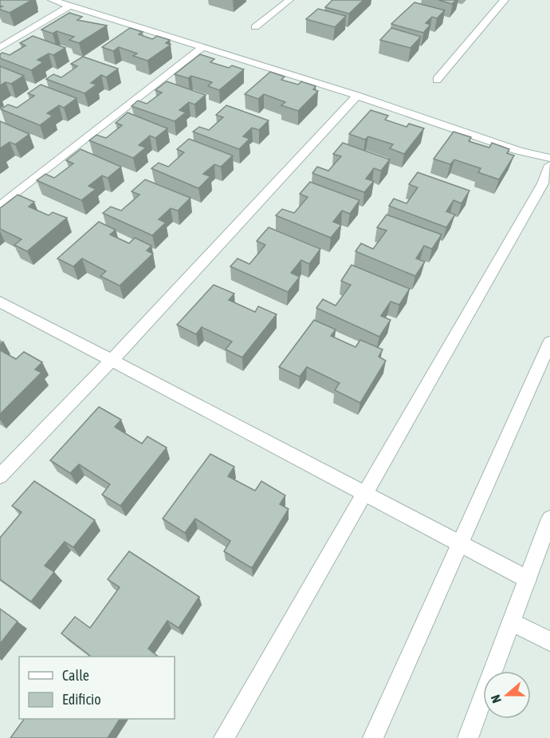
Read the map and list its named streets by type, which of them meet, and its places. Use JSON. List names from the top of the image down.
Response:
{
  "legend": ["Calle", "Edificio"],
  "north": "left"
}
